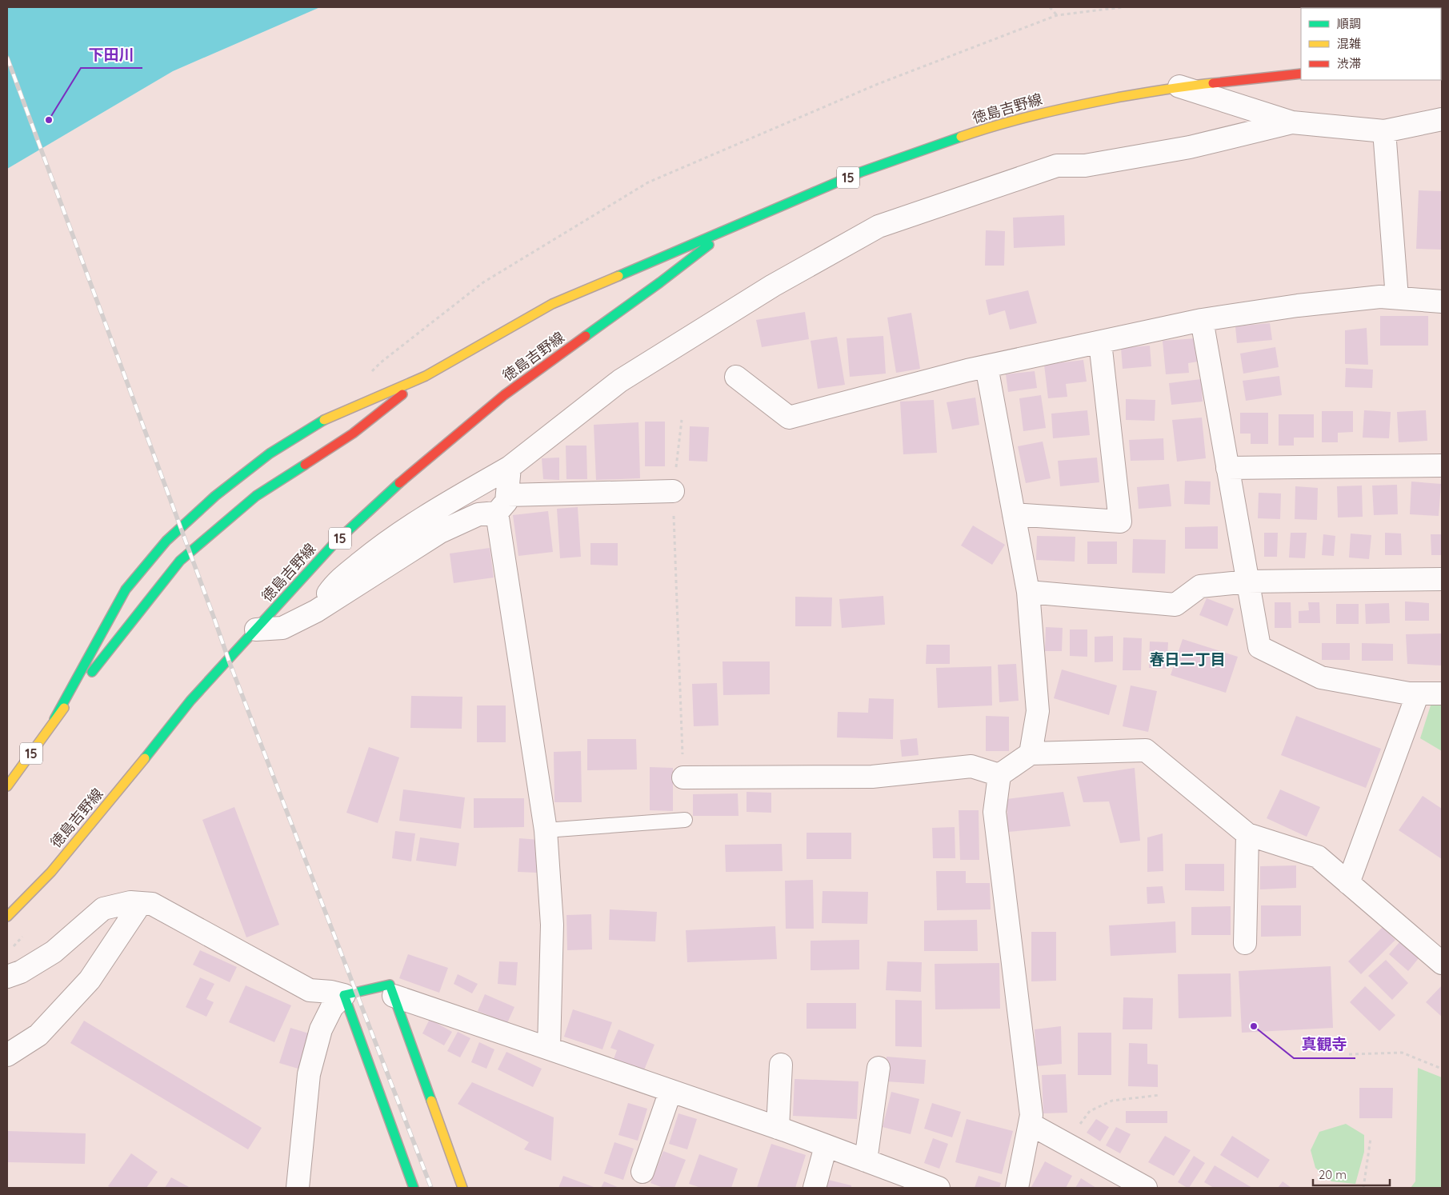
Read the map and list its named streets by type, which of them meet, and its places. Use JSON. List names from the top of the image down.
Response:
{
  "streets": {
    "main road": ["徳島吉野線", "15"]
  },
  "districts": ["春日二丁目"],
  "places": ["下田川", "真観寺"],
  "legend": ["順調", "混雑", "渋滞"],
  "scale_bar": "20 m"
}
